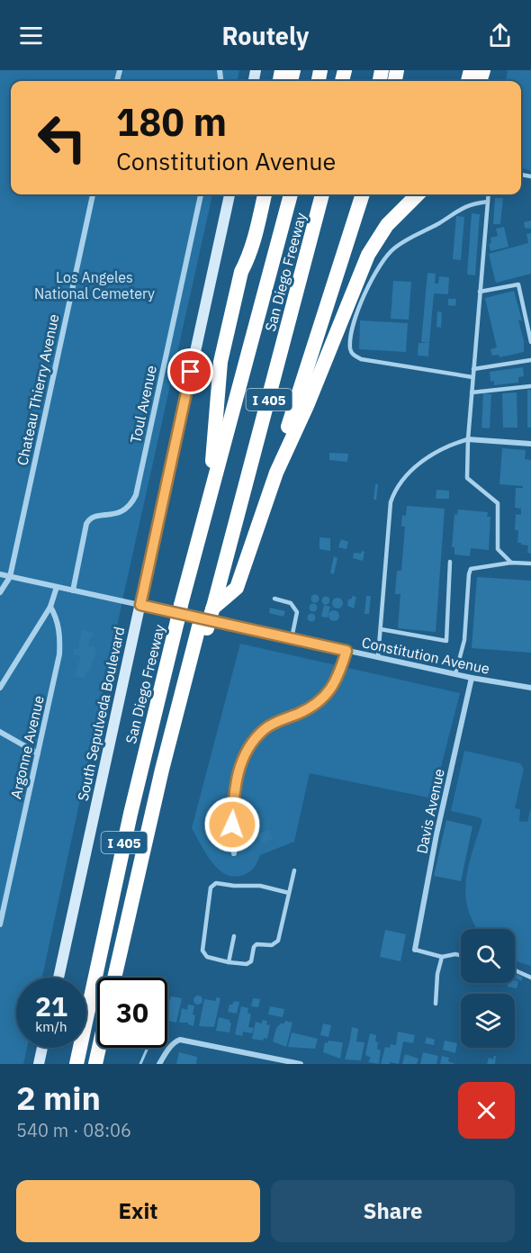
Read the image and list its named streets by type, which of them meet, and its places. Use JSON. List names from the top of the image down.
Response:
{
  "streets": {
    "highway": ["San Diego Freeway", "I 405"],
    "main road": ["South Sepulveda Boulevard"],
    "street": [
      "Chateau Thierry Avenue",
      "Toul Avenue",
      "Constitution Avenue",
      "Argonne Avenue",
      "Davis Avenue"
    ]
  },
  "crossings": [
    ["Chateau Thierry Avenue", "Constitution Avenue"],
    ["Toul Avenue", "Constitution Avenue"],
    ["Constitution Avenue", "South Sepulveda Boulevard"],
    ["Constitution Avenue", "Davis Avenue"]
  ],
  "parks": ["Los Angeles National Cemetery"],
  "page": {
    "header": "Routely",
    "turn": ["180 m", "Constitution Avenue"],
    "speed": "21 km/h",
    "limit": "30",
    "heading": ["2 min", "540 m · 08:06"],
    "buttons": ["Exit", "Share"]
  }
}
